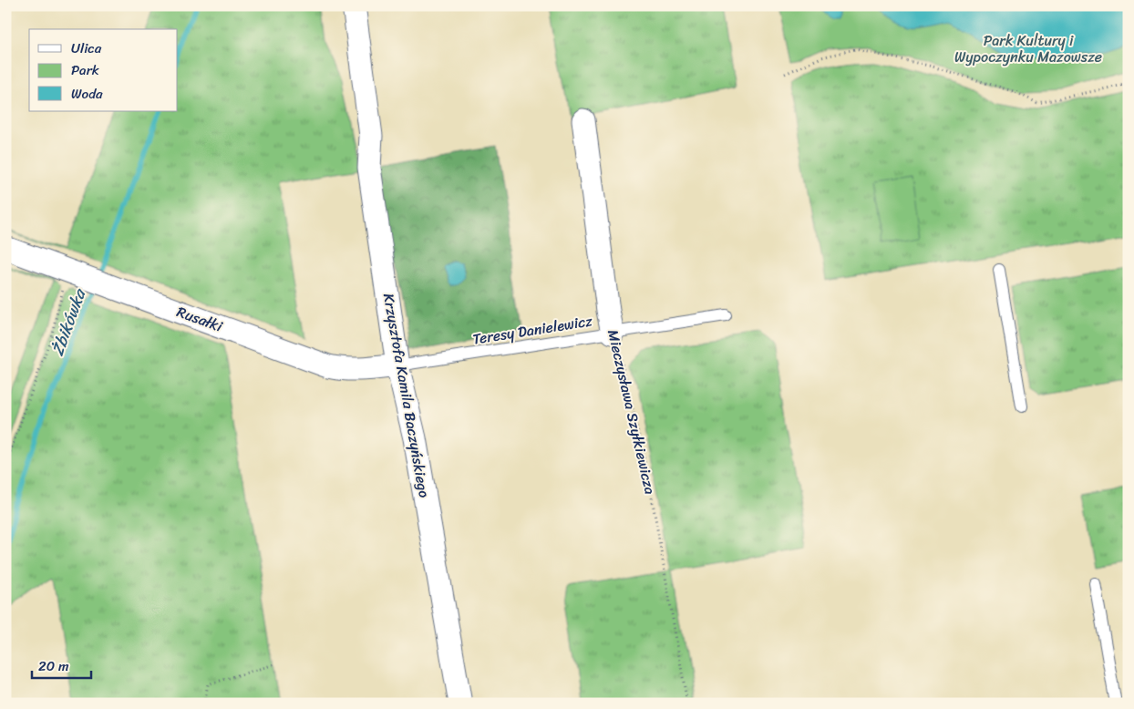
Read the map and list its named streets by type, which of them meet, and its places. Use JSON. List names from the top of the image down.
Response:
{
  "streets": {
    "street": ["Rusałki", "Krzysztofa Kamila Baczyńskiego", "Mieczysława Szyłkiewicza"],
    "lane": ["Teresy Danielewicz"]
  },
  "crossings": [
    ["Rusałki", "Teresy Danielewicz"],
    ["Rusałki", "Krzysztofa Kamila Baczyńskiego"],
    ["Teresy Danielewicz", "Krzysztofa Kamila Baczyńskiego"],
    ["Teresy Danielewicz", "Mieczysława Szyłkiewicza"]
  ],
  "water": ["Żbikówka"],
  "parks": ["Park Kultury i Wypoczynku Mazowsze"],
  "legend": ["Ulica", "Park", "Woda"],
  "scale_bar": "20 m"
}
